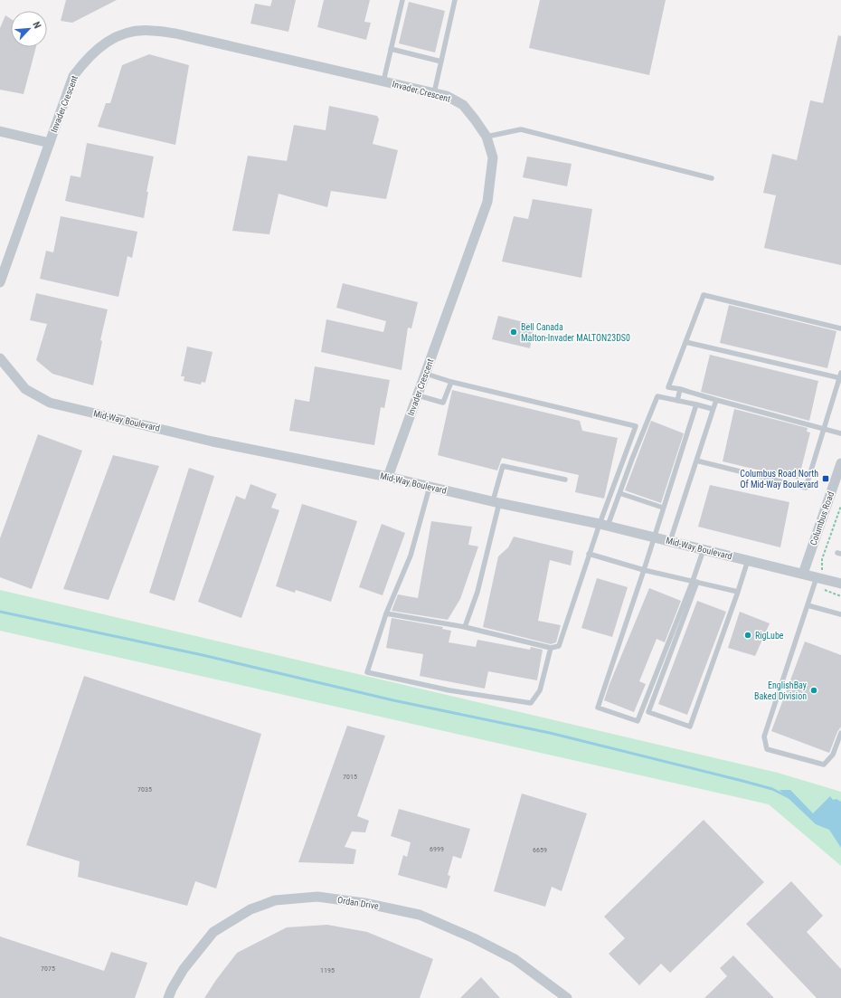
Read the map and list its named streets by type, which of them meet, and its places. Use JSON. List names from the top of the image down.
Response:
{
  "streets": {
    "street": [
      "Invader Crescent",
      "Mid-Way Boulevard",
      "Columbus Road",
      "Ordan Drive"
    ]
  },
  "crossings": [
    ["Invader Crescent", "Mid-Way Boulevard"],
    ["Mid-Way Boulevard", "Columbus Road"]
  ],
  "places": {
    "other": ["Bell Canada Malton-Invader MALTON23DS0", "RigLube", "EnglishBay Baked Division"],
    "transit": ["Columbus Road North Of Mid-Way Boulevard"]
  },
  "house_numbers": [
    "7015",
    "7035",
    "6999",
    "6659",
    "7075",
    "1195"
  ],
  "north": "top right"
}
